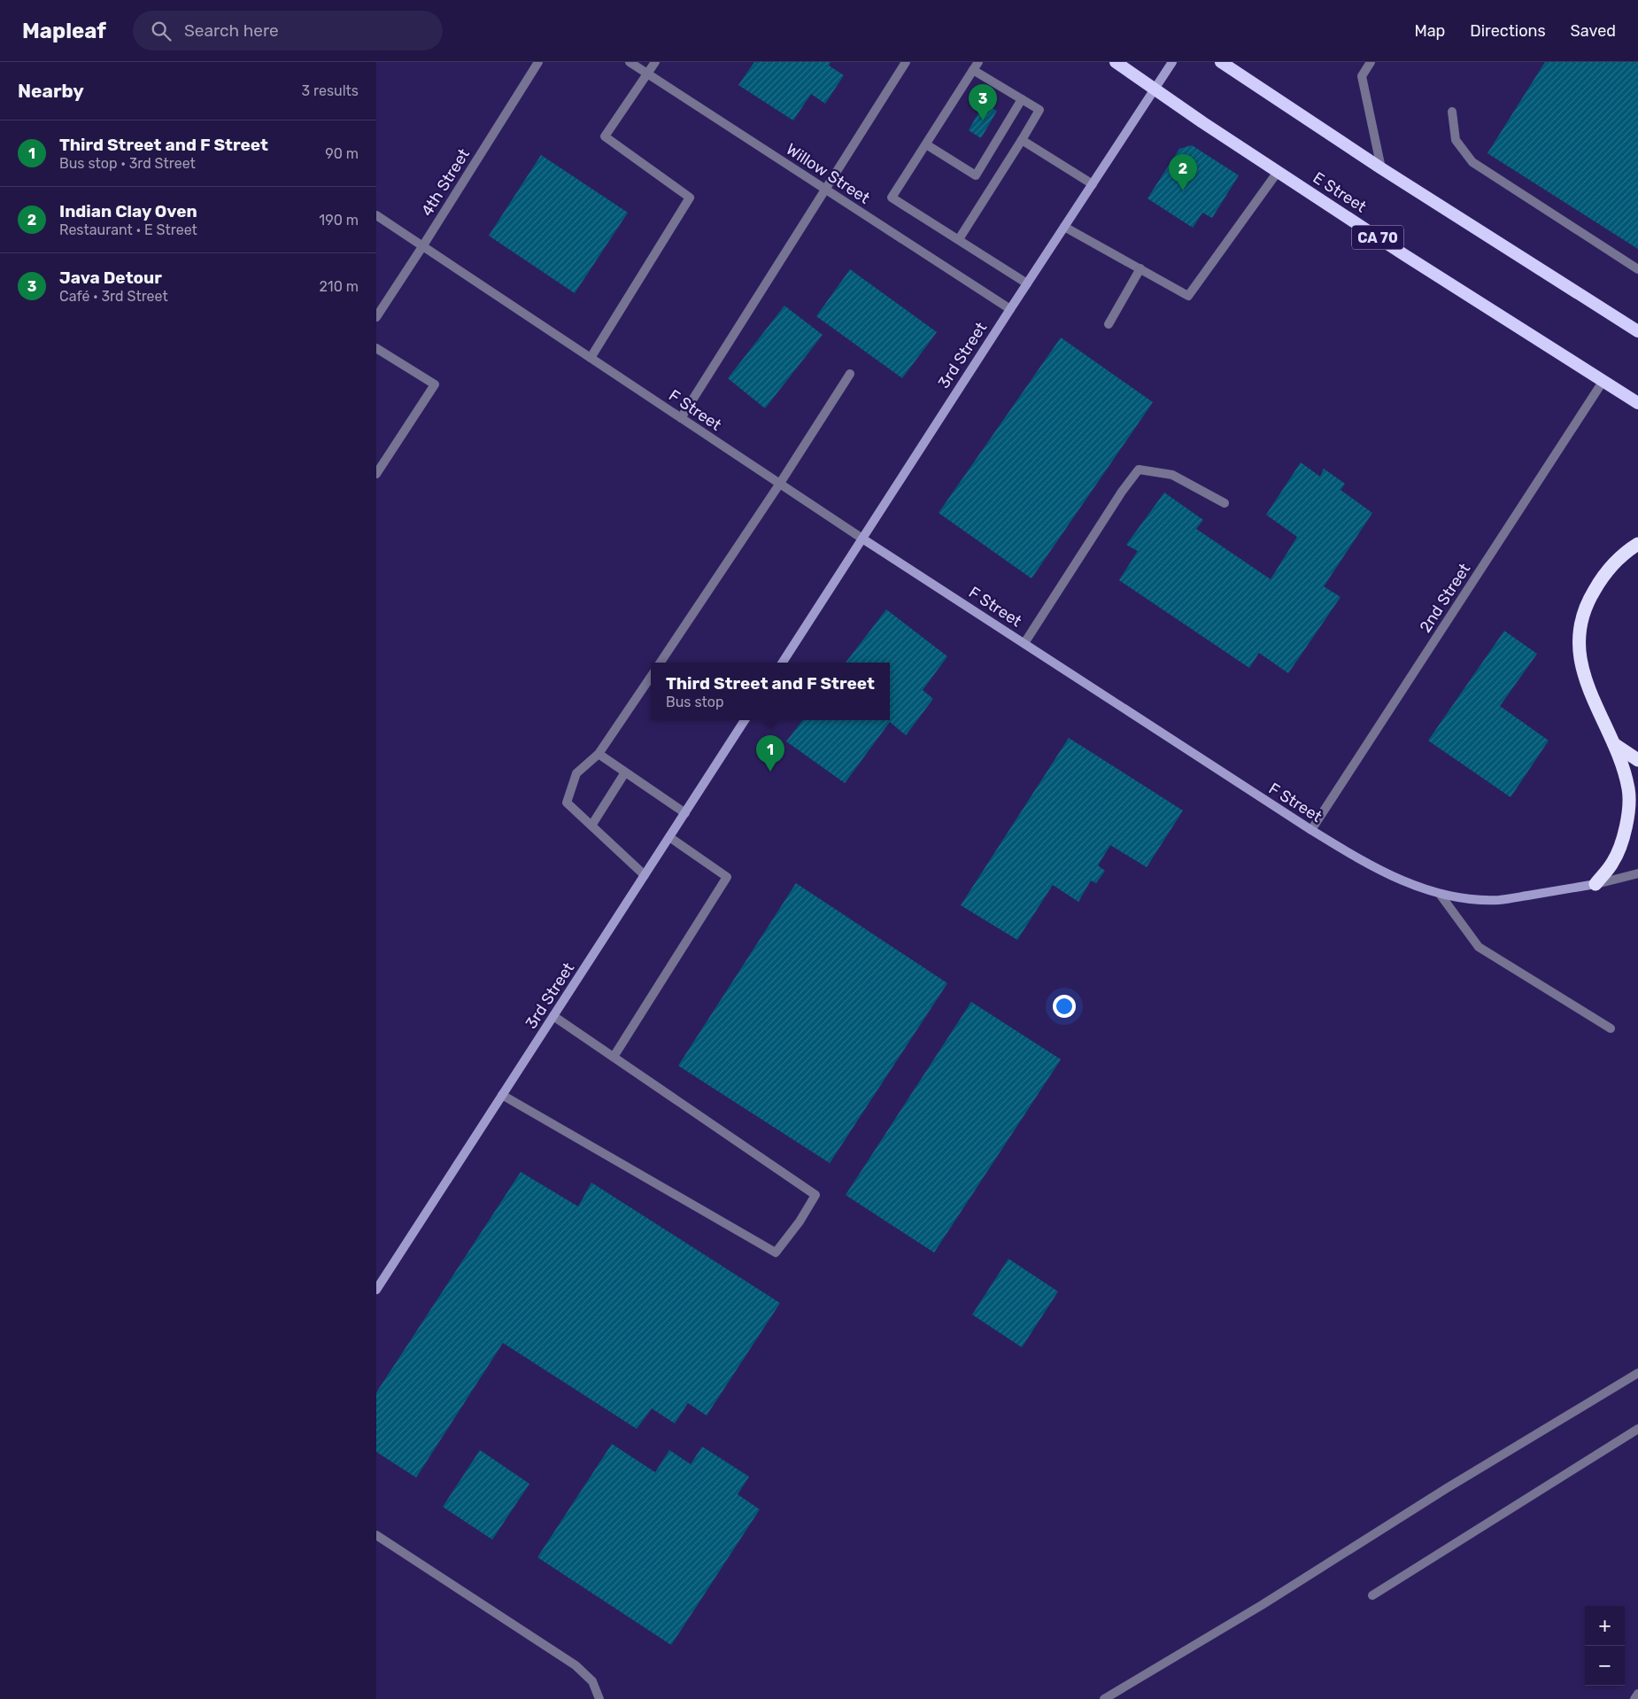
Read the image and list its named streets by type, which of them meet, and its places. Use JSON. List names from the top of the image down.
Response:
{
  "streets": {
    "highway": ["E Street", "CA 70"],
    "main road": ["3rd Street", "F Street"],
    "street": ["Willow Street", "4th Street", "2nd Street"]
  },
  "crossings": [
    ["Willow Street", "3rd Street"],
    ["4th Street", "F Street"],
    ["E Street", "3rd Street"],
    ["E Street", "2nd Street"],
    ["3rd Street", "F Street"],
    ["F Street", "2nd Street"]
  ],
  "page": {
    "header": "Mapleaf",
    "search": "Search here",
    "nav": ["Map", "Directions", "Saved"],
    "heading": ["Nearby", "3 results"],
    "pins": ["3", "2", "1"],
    "list": [
      {
        "mark": "1",
        "name": "Third Street and F Street",
        "note": "Bus stop · 3rd Street",
        "value": "90 m"
      },
      {
        "mark": "2",
        "name": "Indian Clay Oven",
        "note": "Restaurant · E Street",
        "value": "190 m"
      },
      {
        "mark": "3",
        "name": "Java Detour",
        "note": "Café · 3rd Street",
        "value": "210 m"
      }
    ],
    "popup": ["Third Street and F Street", "Bus stop"],
    "map_buttons": ["+", "−"]
  }
}
